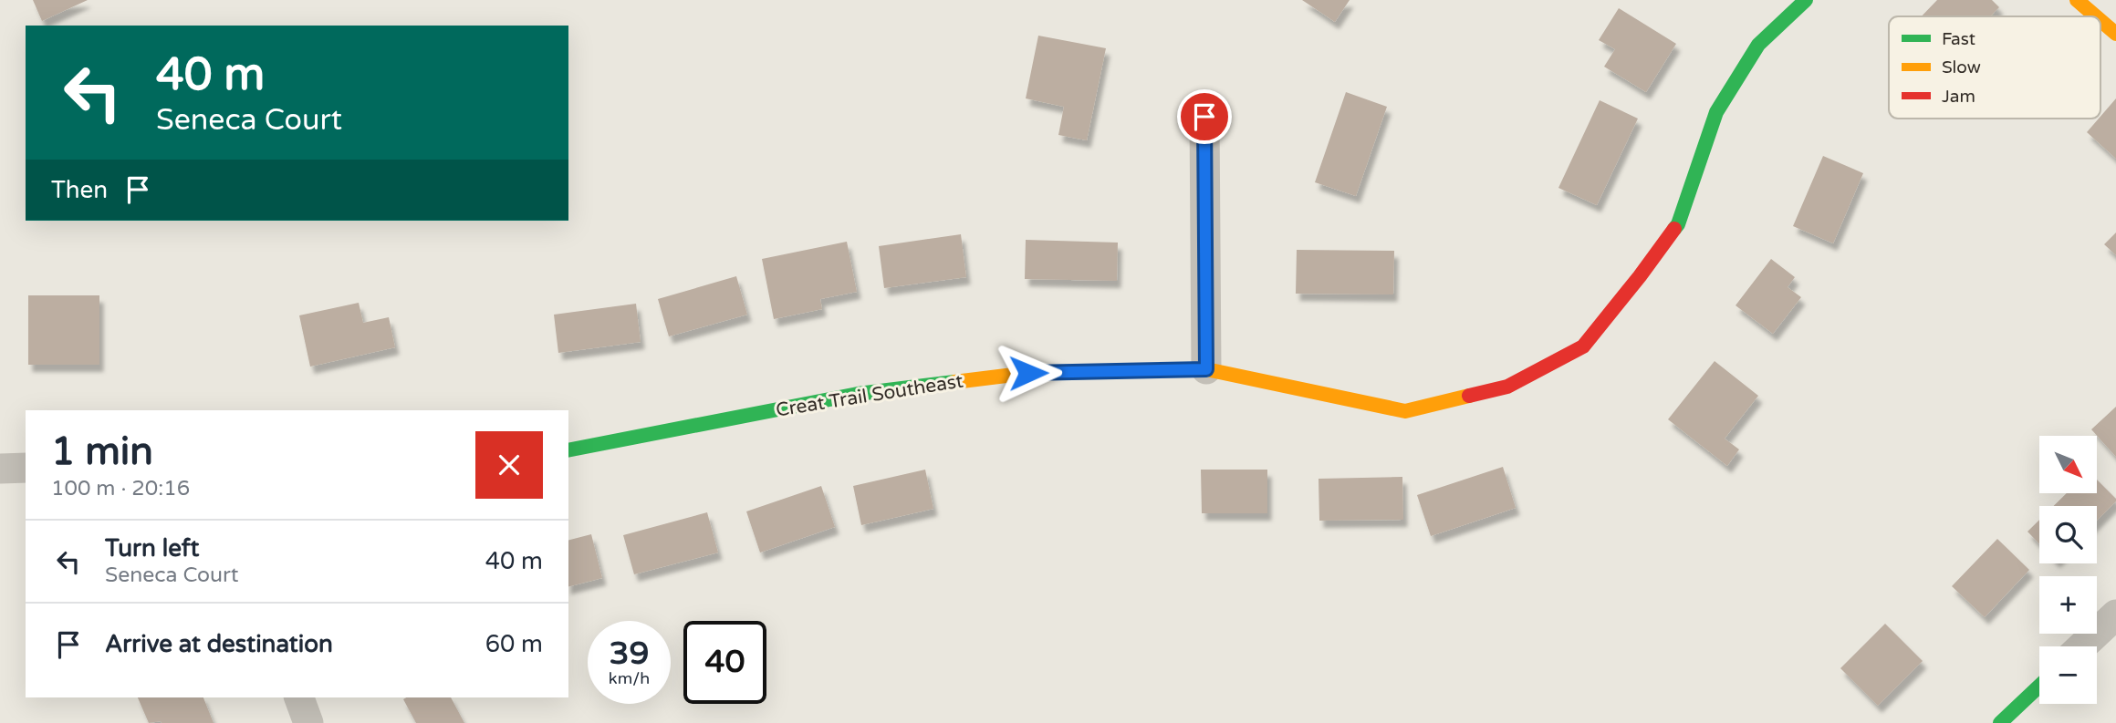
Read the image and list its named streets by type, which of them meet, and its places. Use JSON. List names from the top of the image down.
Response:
{
  "streets": {
    "street": ["Creat Trail Southeast"]
  },
  "legend": ["Fast", "Slow", "Jam"],
  "north": "bottom right",
  "page": {
    "turn": ["40 m", "Seneca Court"],
    "then": "Then",
    "heading": ["1 min", "100 m · 20:16"],
    "map_buttons": ["+", "−"],
    "list": [
      {
        "name": "Turn left",
        "note": "Seneca Court",
        "value": "40 m"
      },
      {
        "name": "Arrive at destination",
        "value": "60 m"
      }
    ],
    "speed": "39 km/h",
    "limit": "40"
  }
}
